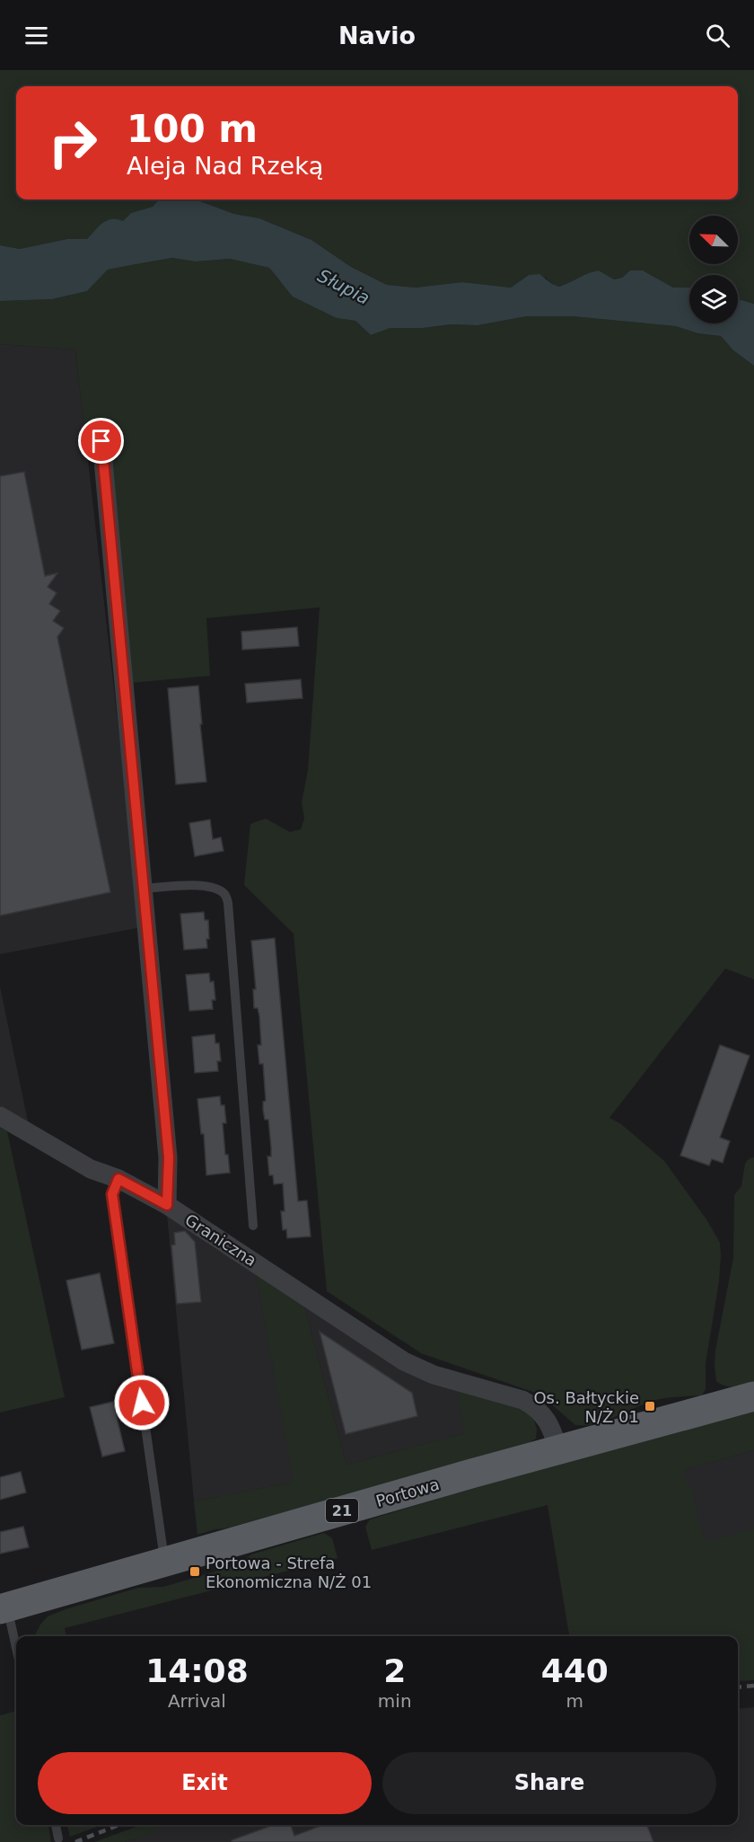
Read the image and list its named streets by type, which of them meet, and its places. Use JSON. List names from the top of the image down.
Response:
{
  "streets": {
    "main road": ["Portowa", "21"],
    "street": ["Graniczna"]
  },
  "crossings": [
    ["Graniczna", "Portowa"]
  ],
  "water": ["Słupia"],
  "places": {
    "transit": ["Os. Bałtyckie N/Ż 01", "Portowa - Strefa Ekonomiczna N/Ż 01"]
  },
  "north": "top left",
  "page": {
    "header": "Navio",
    "turn": ["100 m", "Aleja Nad Rzeką"],
    "eta": [
      "14:08",
      "Arrival",
      "2",
      "min",
      "440",
      "m"
    ],
    "buttons": ["Exit", "Share"]
  }
}
